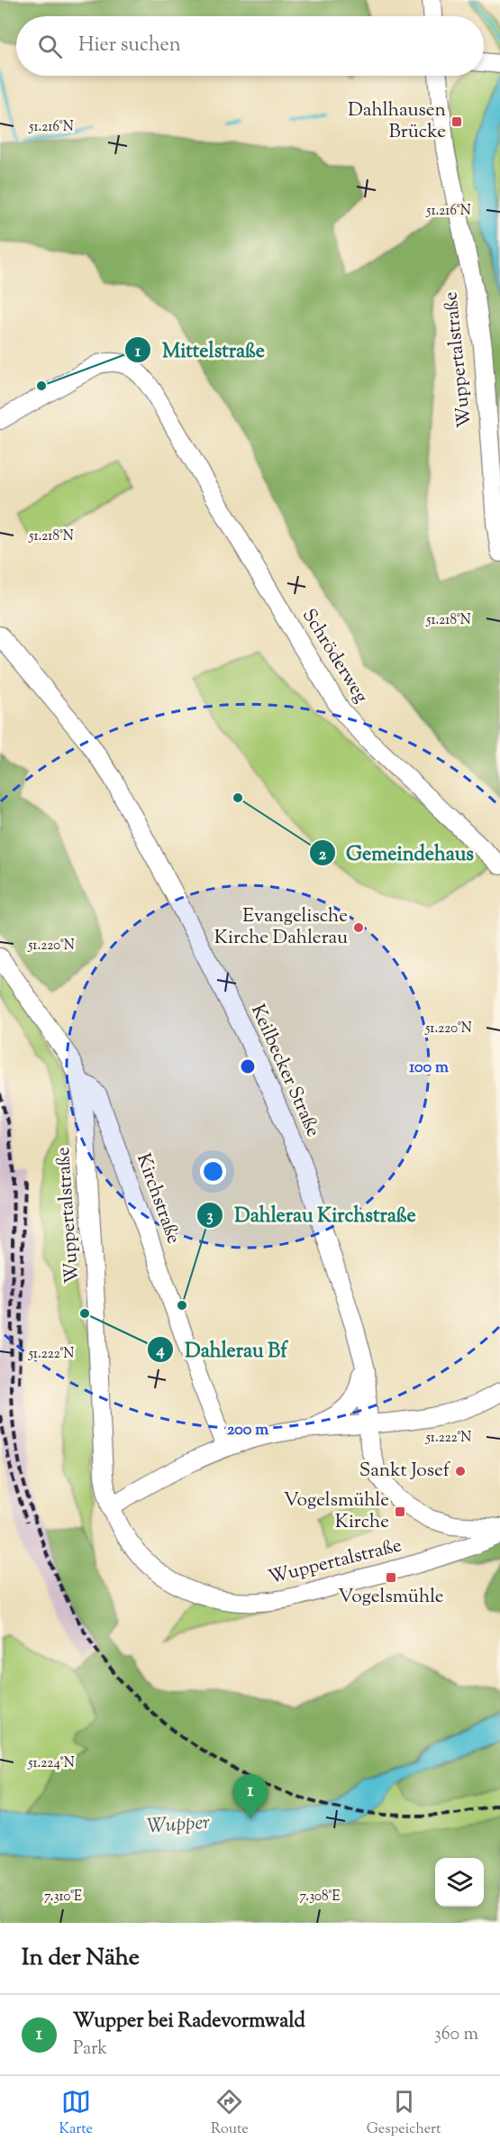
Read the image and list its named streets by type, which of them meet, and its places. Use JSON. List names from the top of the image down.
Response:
{
  "streets": {
    "main road": [
      "Wuppertalstraße",
      "Schröderweg",
      "Keilbecker Straße",
      "Kirchstraße"
    ]
  },
  "crossings": [
    ["Wuppertalstraße", "Kirchstraße"]
  ],
  "water": ["Wupper"],
  "places": {
    "transit": ["Dahlhausen Brücke", "Vogelsmühle Kirche", "Vogelsmühle"],
    "other": [
      "Mittelstraße",
      "Gemeindehaus",
      "Evangelische Kirche Dahlerau",
      "Dahlerau Kirchstraße",
      "Dahlerau Bf",
      "Sankt Josef"
    ]
  },
  "page": {
    "search": "Hier suchen",
    "pins": "1",
    "heading": "In der Nähe",
    "list": [
      {
        "mark": "1",
        "name": "Wupper bei Radevormwald",
        "note": "Park",
        "value": "360 m"
      }
    ],
    "nav": ["Karte", "Route", "Gespeichert"]
  },
  "coordinates": [
    "51.216°N",
    "51.218°N",
    "51.220°N",
    "51.222°N",
    "51.224°N",
    "7.310°E",
    "7.308°E"
  ],
  "rings": ["100 m", "200 m"]
}
